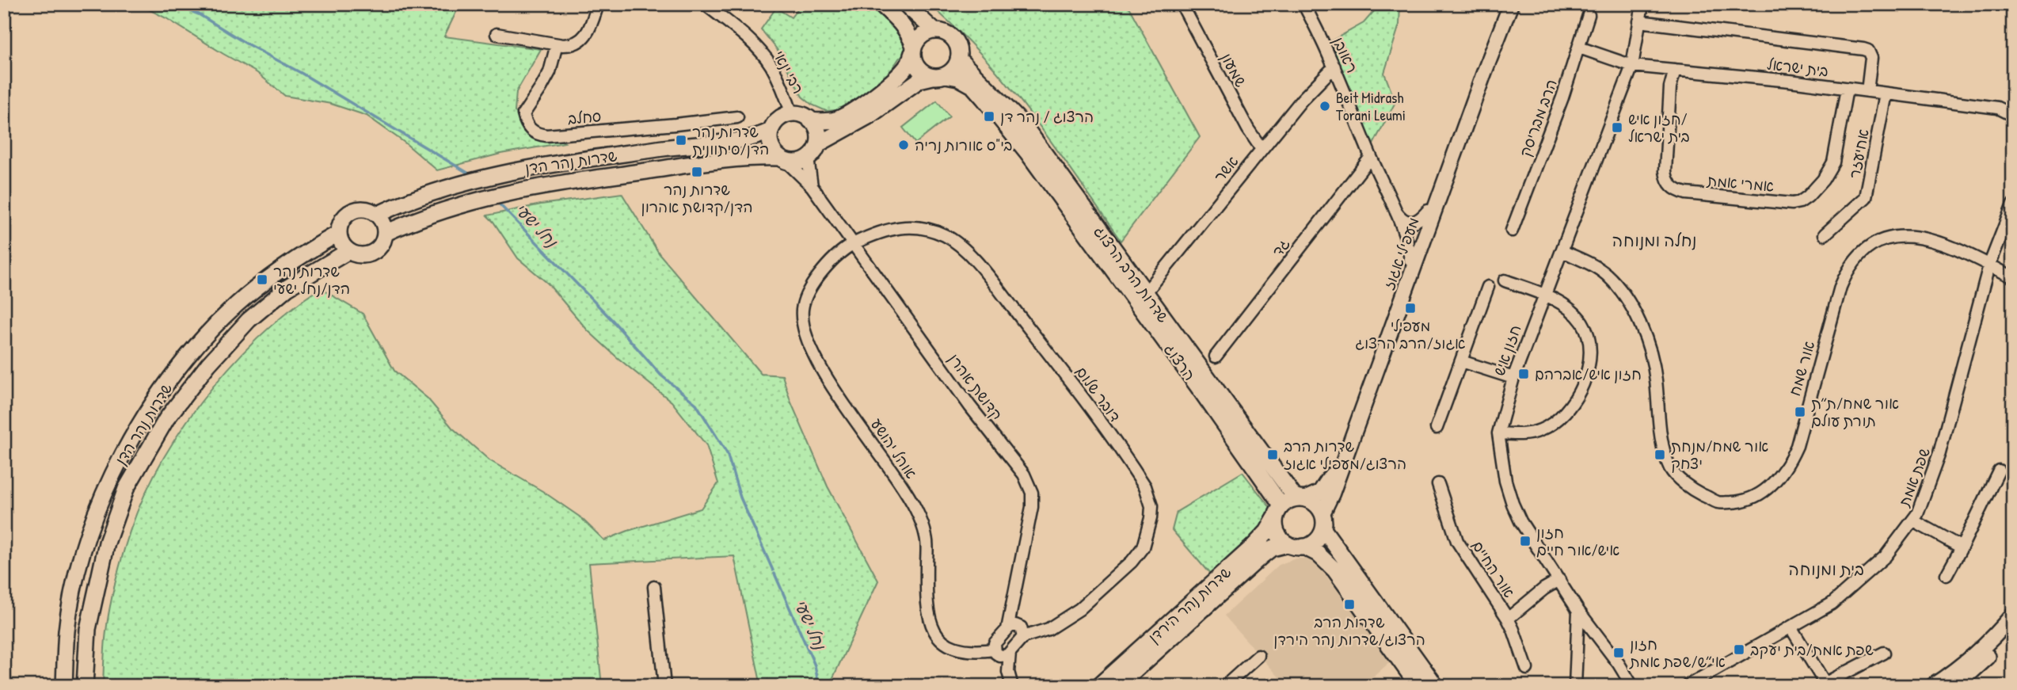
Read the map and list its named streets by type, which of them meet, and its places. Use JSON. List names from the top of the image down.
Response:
{
  "streets": {
    "main road": [
      "שדרות נהר הדן",
      "שדרות הרב הרצוג",
      "הרצוג",
      "שדרות נהר הירדן"
    ],
    "street": [
      "ראובן",
      "בית ישראל",
      "שמעון",
      "רבי ינאי",
      "סחלב",
      "הרב מבריסק",
      "אחיעזר",
      "אשר",
      "אמרי אמת",
      "גד",
      "מעפילי אגוז",
      "חזון איש",
      "אור שמח",
      "קדושת אהרן",
      "דובר שלום",
      "אוהל יהושע",
      "שפת אמת",
      "אור החיים"
    ]
  },
  "crossings": [
    ["ראובן", "אשר"],
    ["ראובן", "גד"],
    ["ראובן", "מעפילי אגוז"],
    ["בית ישראל", "הרב מבריסק"],
    ["בית ישראל", "אחיעזר"],
    ["בית ישראל", "אמרי אמת"],
    ["בית ישראל", "חזון איש"],
    ["שמעון", "אשר"],
    ["רבי ינאי", "שדרות נהר הדן"],
    ["רבי ינאי", "קדושת אהרן"],
    ["שדרות נהר הדן", "קדושת אהרן"],
    ["אשר", "שדרות הרב הרצוג"],
    ["מעפילי אגוז", "שדרות הרב הרצוג"],
    ["מעפילי אגוז", "הרצוג"],
    ["מעפילי אגוז", "שדרות נהר הירדן"],
    ["שדרות הרב הרצוג", "הרצוג"],
    ["שדרות הרב הרצוג", "שדרות נהר הירדן"],
    ["חזון איש", "אור שמח"],
    ["הרצוג", "שדרות נהר הירדן"],
    ["אור שמח", "שפת אמת"],
    ["קדושת אהרן", "דובר שלום"],
    ["קדושת אהרן", "אוהל יהושע"],
    ["דובר שלום", "אוהל יהושע"]
  ],
  "districts": ["נחלה ומנוחה", "בית ומנוחה"],
  "water": ["נחל ישעי"],
  "places": {
    "other": ["Beit Midrash Torani Leumi", "בי\"ס אורות נריה"],
    "transit": [
      "הרצוג / נהר דן",
      "חזון איש/ בית ישראל",
      "שדרות נהר הדן/סיתוונית",
      "שדרות נהר הדן/קדושת אהרון",
      "שדרות נהר הדן/נחל ישעי",
      "מעפילי אגוז/הרב הרצוג",
      "חזון איש/אברהם",
      "אור שמח/ת״ת תורת עולם",
      "שדרות הרב הרצוג/מעפילי אגוז",
      "אור שמח/מנחת יצחק",
      "חזון איש/אור חיים",
      "שדרות הרב הרצוג/שדרות נהר הירדן",
      "שפת אמת/בית יעקב",
      "חזון אי״ש/שפת אמת"
    ]
  }
}
